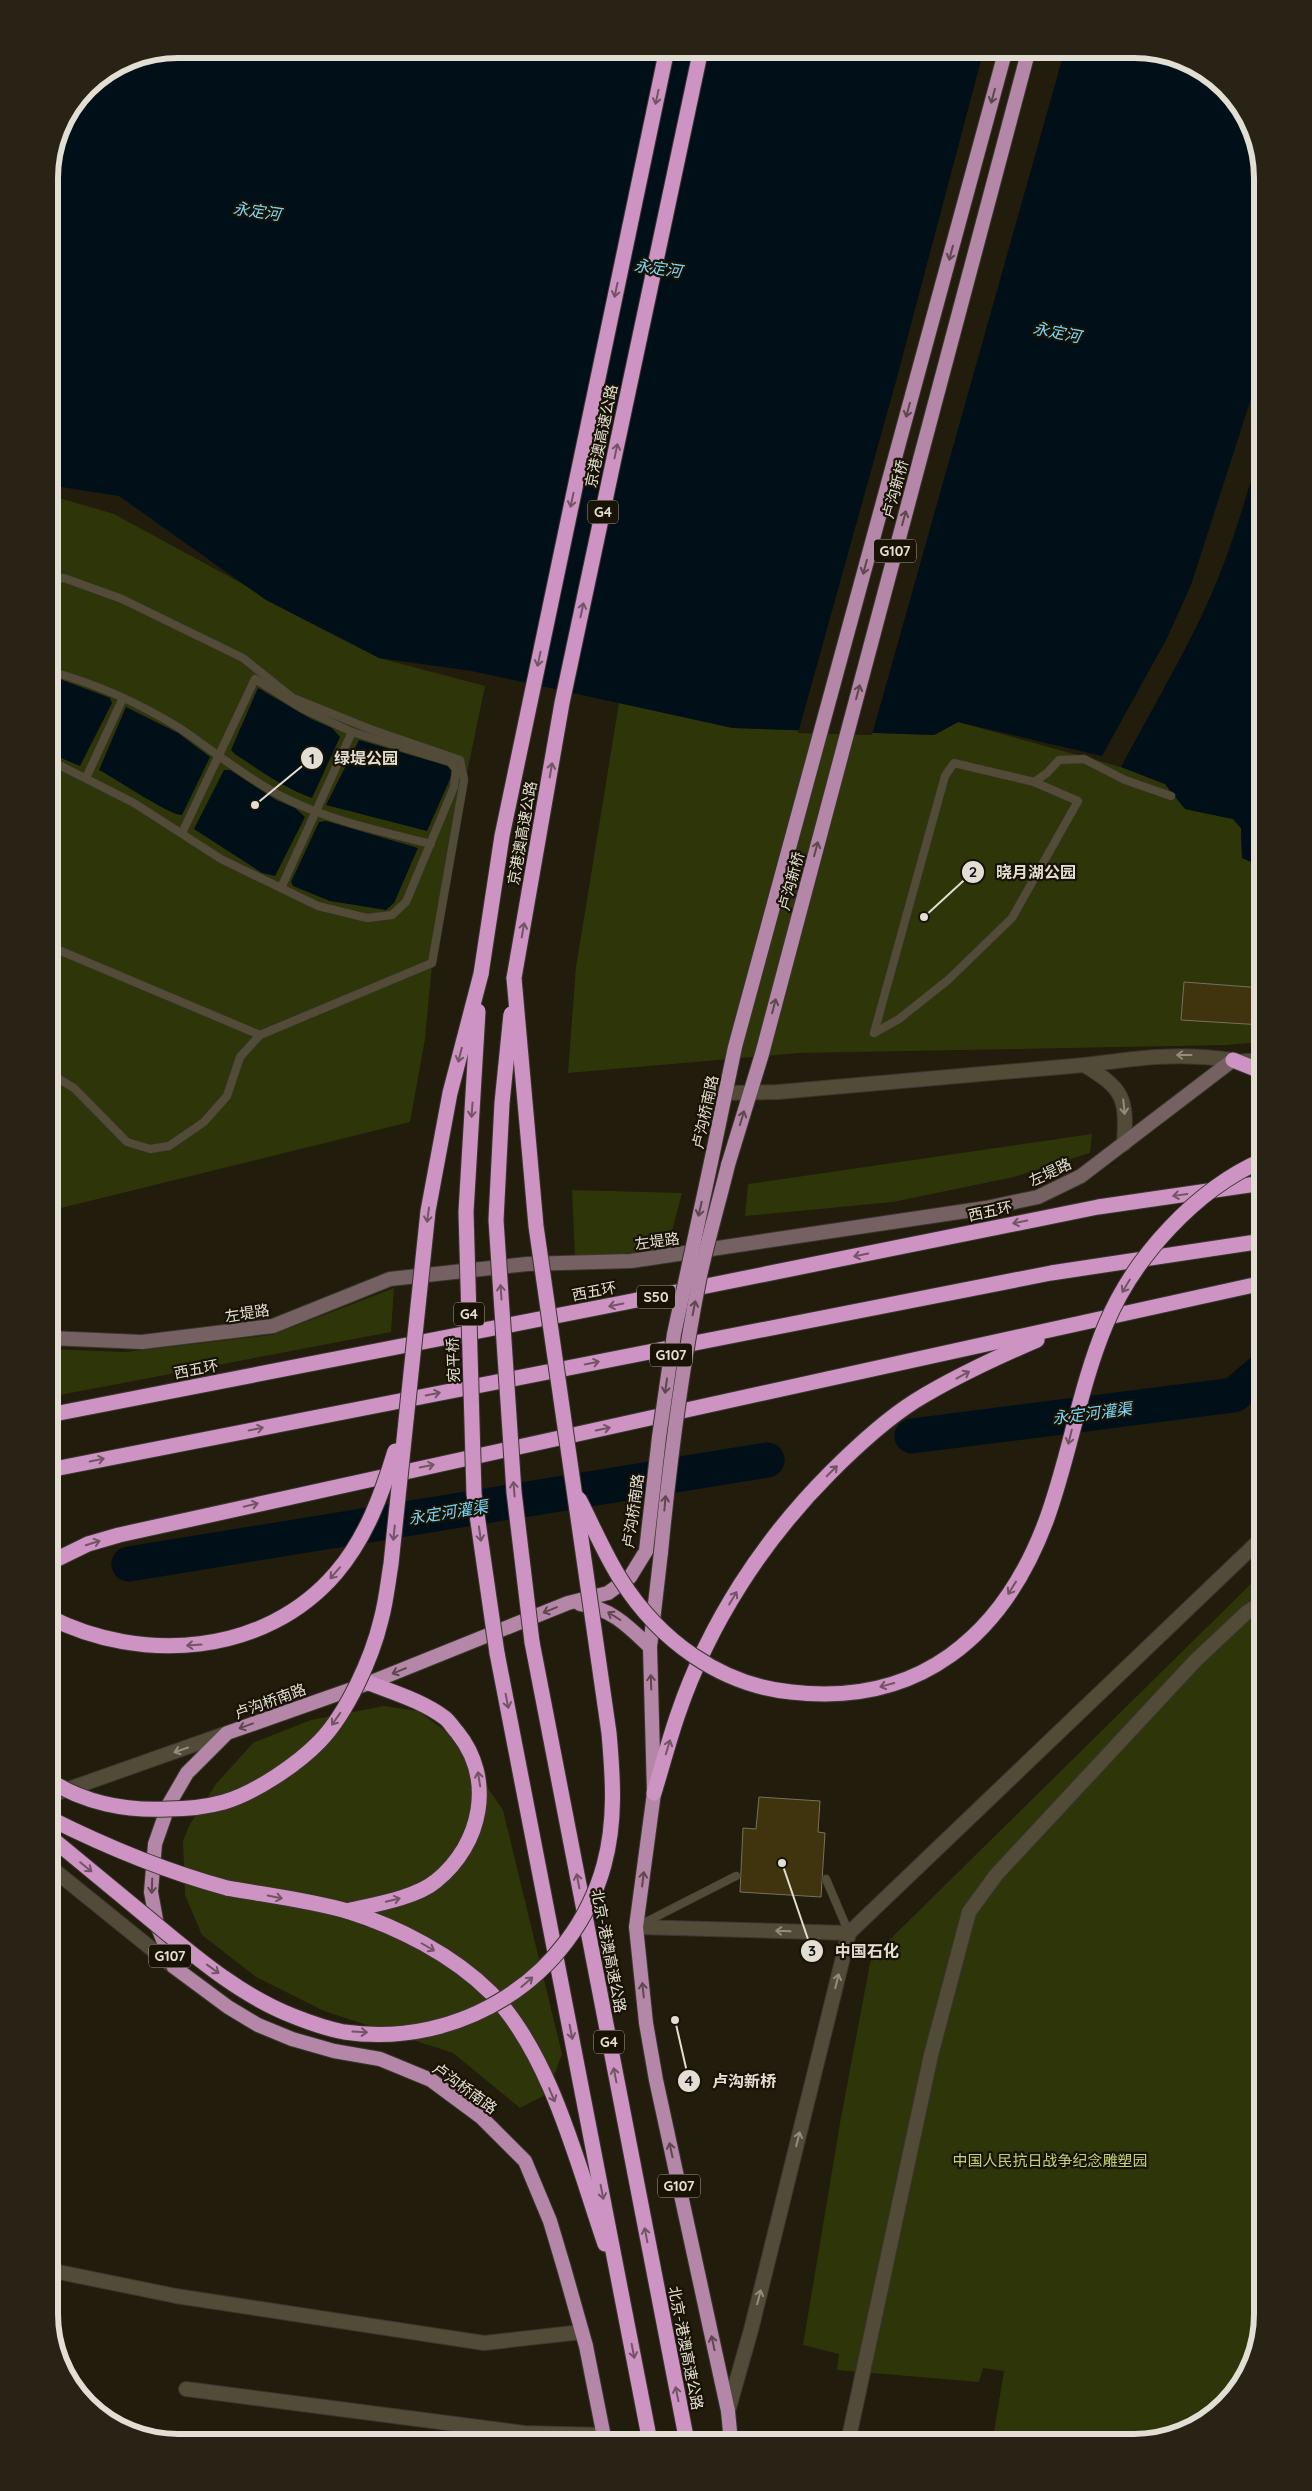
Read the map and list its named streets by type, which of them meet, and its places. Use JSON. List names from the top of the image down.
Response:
{
  "streets": {
    "highway": [
      "京港澳高速公路",
      "卢沟新桥",
      "G4",
      "G107",
      "卢沟桥南路",
      "西五环",
      "S50",
      "宛平桥",
      "北京-港澳高速公路"
    ],
    "main road": ["左堤路"]
  },
  "crossings": [
    ["京港澳高速公路", "宛平桥"],
    ["京港澳高速公路", "北京-港澳高速公路"],
    ["卢沟新桥", "卢沟桥南路"],
    ["G4", "宛平桥"]
  ],
  "water": ["永定河", "永定河灌渠"],
  "parks": ["中国人民抗日战争纪念雕塑园"],
  "places": [
    "绿堤公园",
    "晓月湖公园",
    "中国石化",
    "卢沟新桥"
  ]
}
